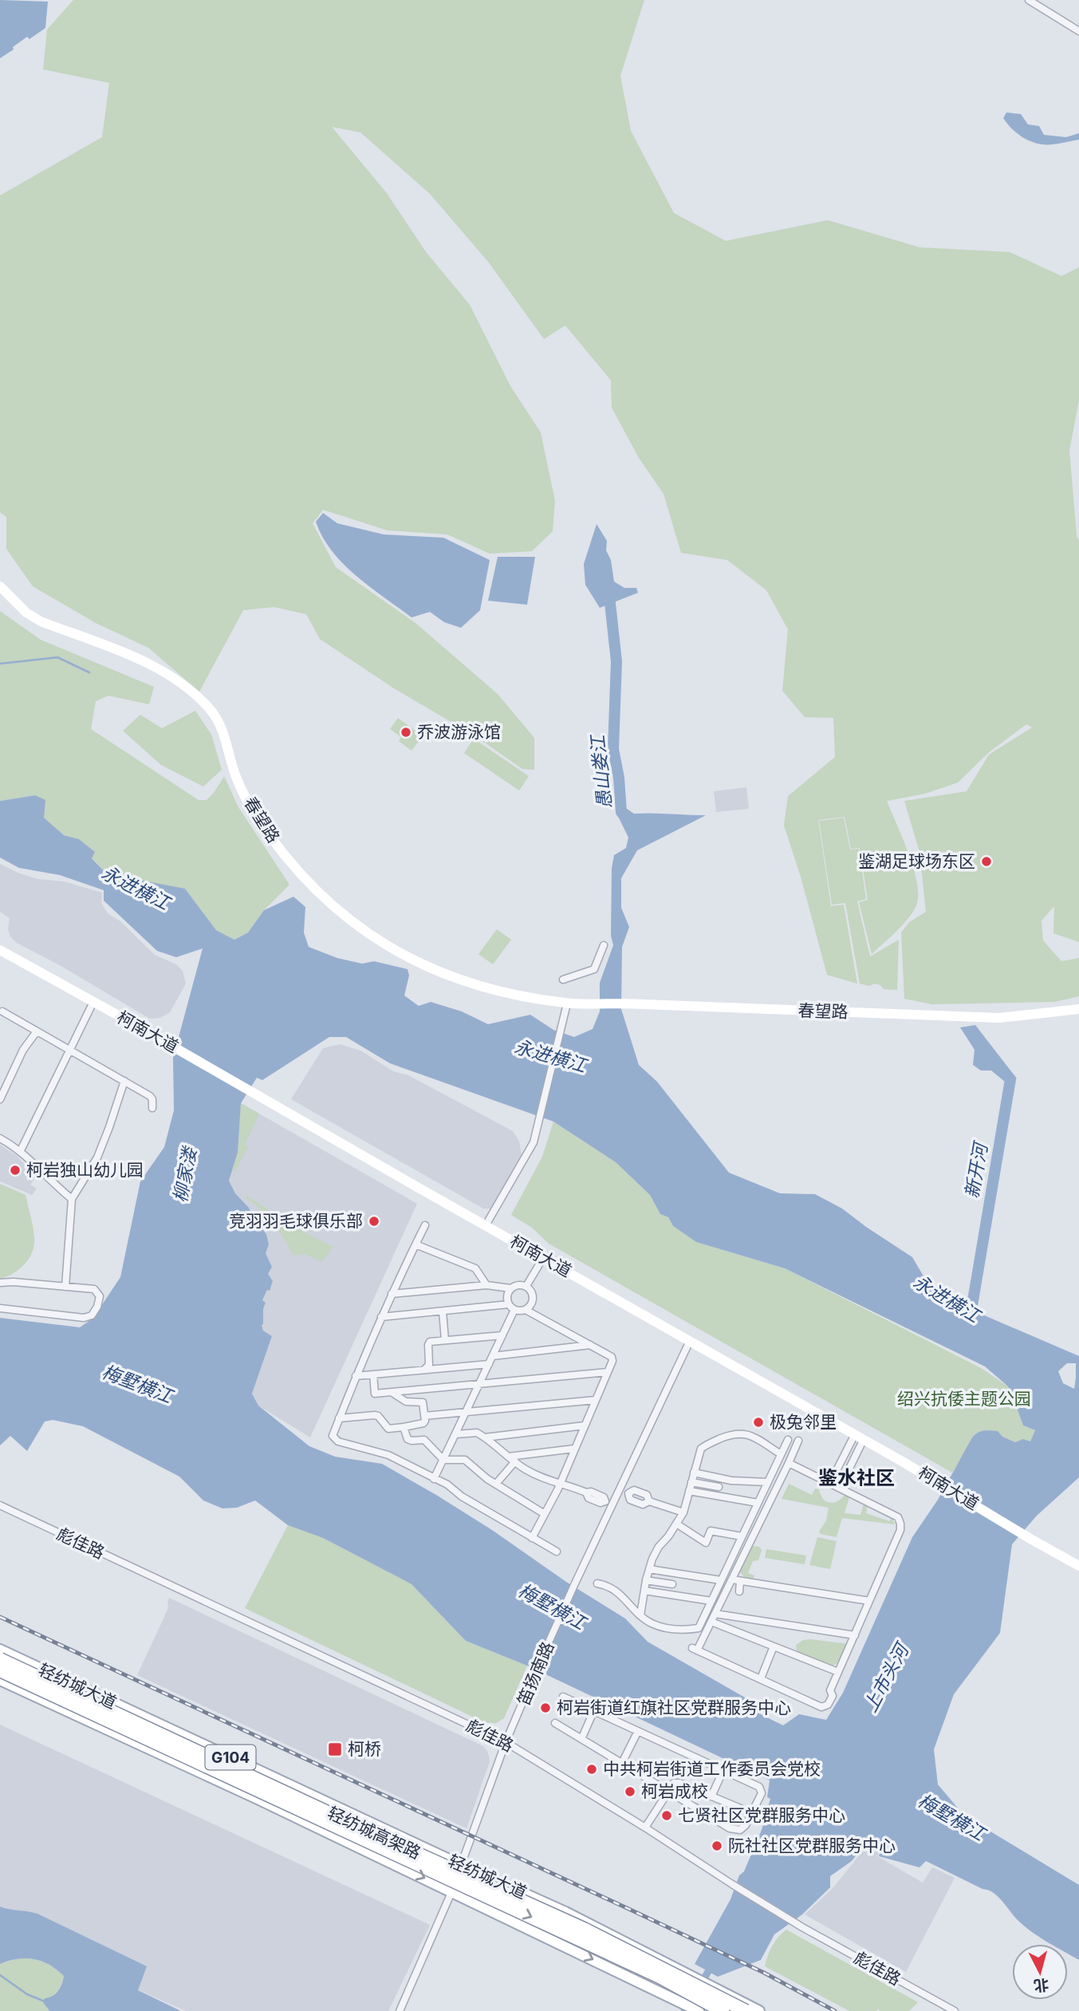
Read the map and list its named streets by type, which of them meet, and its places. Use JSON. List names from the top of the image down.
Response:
{
  "streets": {
    "highway": ["轻纺城高架路"],
    "main road": [
      "春望路",
      "柯南大道",
      "轻纺城大道",
      "G104"
    ],
    "street": ["彪佳路", "笛扬南路"]
  },
  "crossings": [
    ["柯南大道", "笛扬南路"],
    ["彪佳路", "笛扬南路"],
    ["笛扬南路", "轻纺城大道"]
  ],
  "districts": ["鉴水社区"],
  "water": [
    "愚山娄江",
    "永进横江",
    "新开河",
    "柳家溇",
    "梅墅横江",
    "上市头河"
  ],
  "parks": ["绍兴抗倭主题公园"],
  "places": {
    "other": [
      "乔波游泳馆",
      "鉴湖足球场东区",
      "柯岩独山幼儿园",
      "竞羽羽毛球俱乐部",
      "极兔邻里",
      "柯岩街道红旗社区党群服务中心",
      "中共柯岩街道工作委员会党校",
      "柯岩成校",
      "七贤社区党群服务中心",
      "阮社社区党群服务中心"
    ],
    "transit": ["柯桥"]
  },
  "north": "bottom"
}
